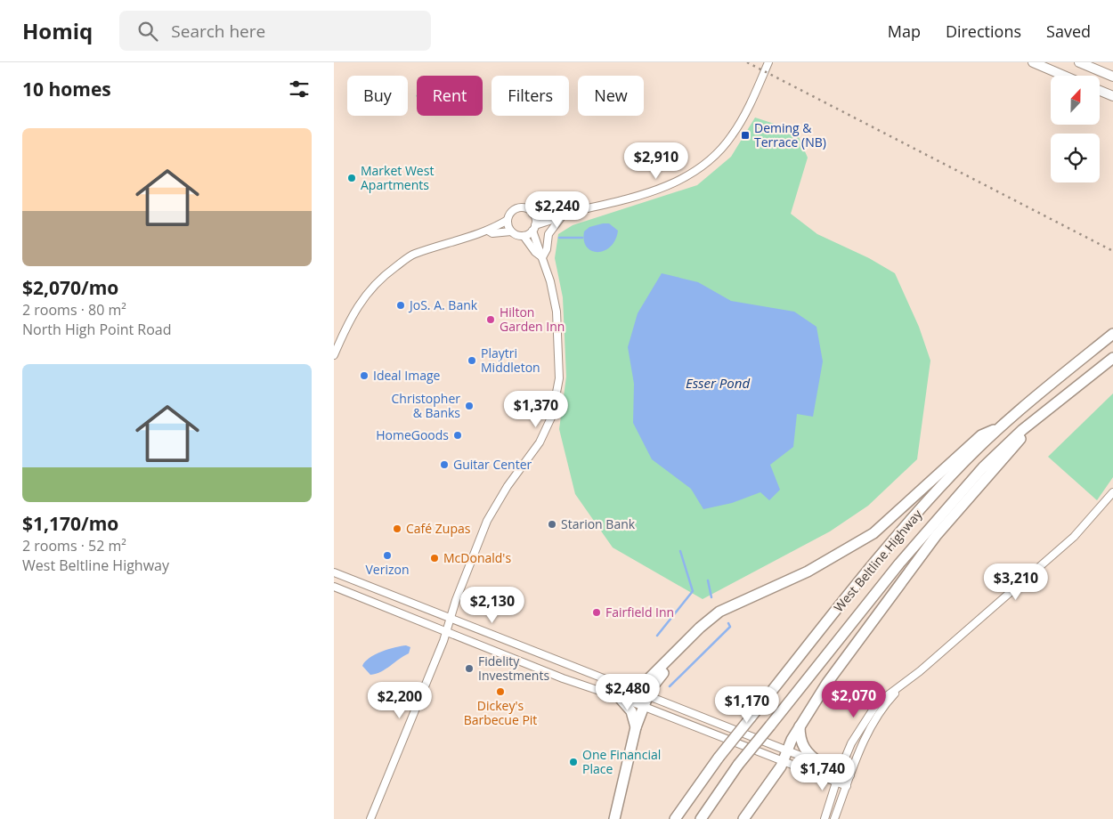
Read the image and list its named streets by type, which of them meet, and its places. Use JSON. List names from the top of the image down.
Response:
{
  "streets": {
    "highway": ["West Beltline Highway"]
  },
  "water": ["Esser Pond"],
  "places": {
    "transit": ["Deming & Terrace (NB)"],
    "other": [
      "Market West Apartments",
      "JoS. A. Bank",
      "Hilton Garden Inn",
      "Playtri Middleton",
      "Ideal Image",
      "Christopher & Banks",
      "HomeGoods",
      "Guitar Center",
      "Starion Bank",
      "Café Zupas",
      "Verizon",
      "McDonald's",
      "Fairfield Inn",
      "Fidelity Investments",
      "Dickey's Barbecue Pit",
      "One Financial Place"
    ]
  },
  "north": "top",
  "page": {
    "header": "Homiq",
    "search": "Search here",
    "nav": ["Map", "Directions", "Saved"],
    "heading": "10 homes",
    "chip": [
      "Buy",
      "Rent",
      "Filters",
      "New"
    ],
    "list": [
      {
        "name": "$2,070/mo",
        "note": "2 rooms · 80 m² · North High Point Road"
      },
      {
        "name": "$1,170/mo",
        "note": "2 rooms · 52 m² · West Beltline Highway"
      }
    ],
    "price": [
      "$2,910",
      "$2,240",
      "$1,370",
      "$3,210",
      "$2,130",
      "$2,480",
      "$2,070",
      "$2,200",
      "$1,170",
      "$1,740"
    ]
  }
}
